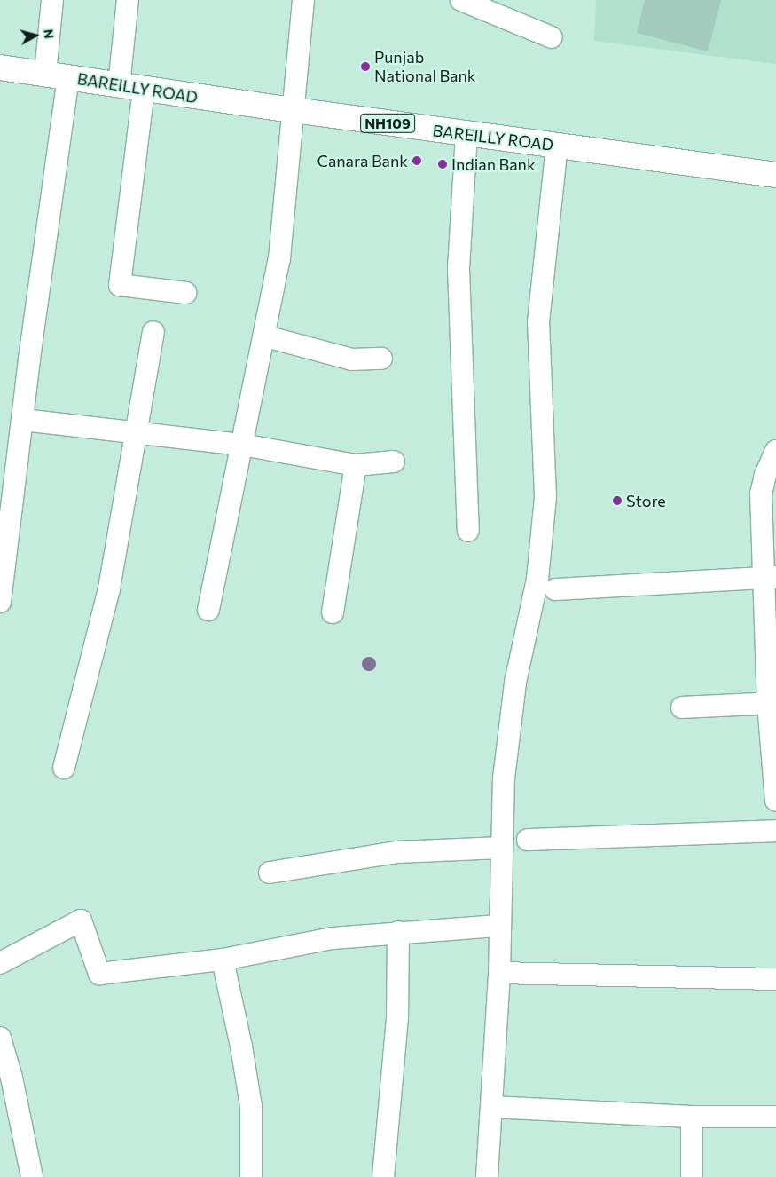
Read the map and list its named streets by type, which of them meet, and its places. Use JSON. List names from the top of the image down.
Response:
{
  "streets": {
    "highway": ["BAREILLY ROAD", "NH109"]
  },
  "places": [
    "Punjab National Bank",
    "Canara Bank",
    "Indian Bank",
    "Store"
  ],
  "north": "right"
}
